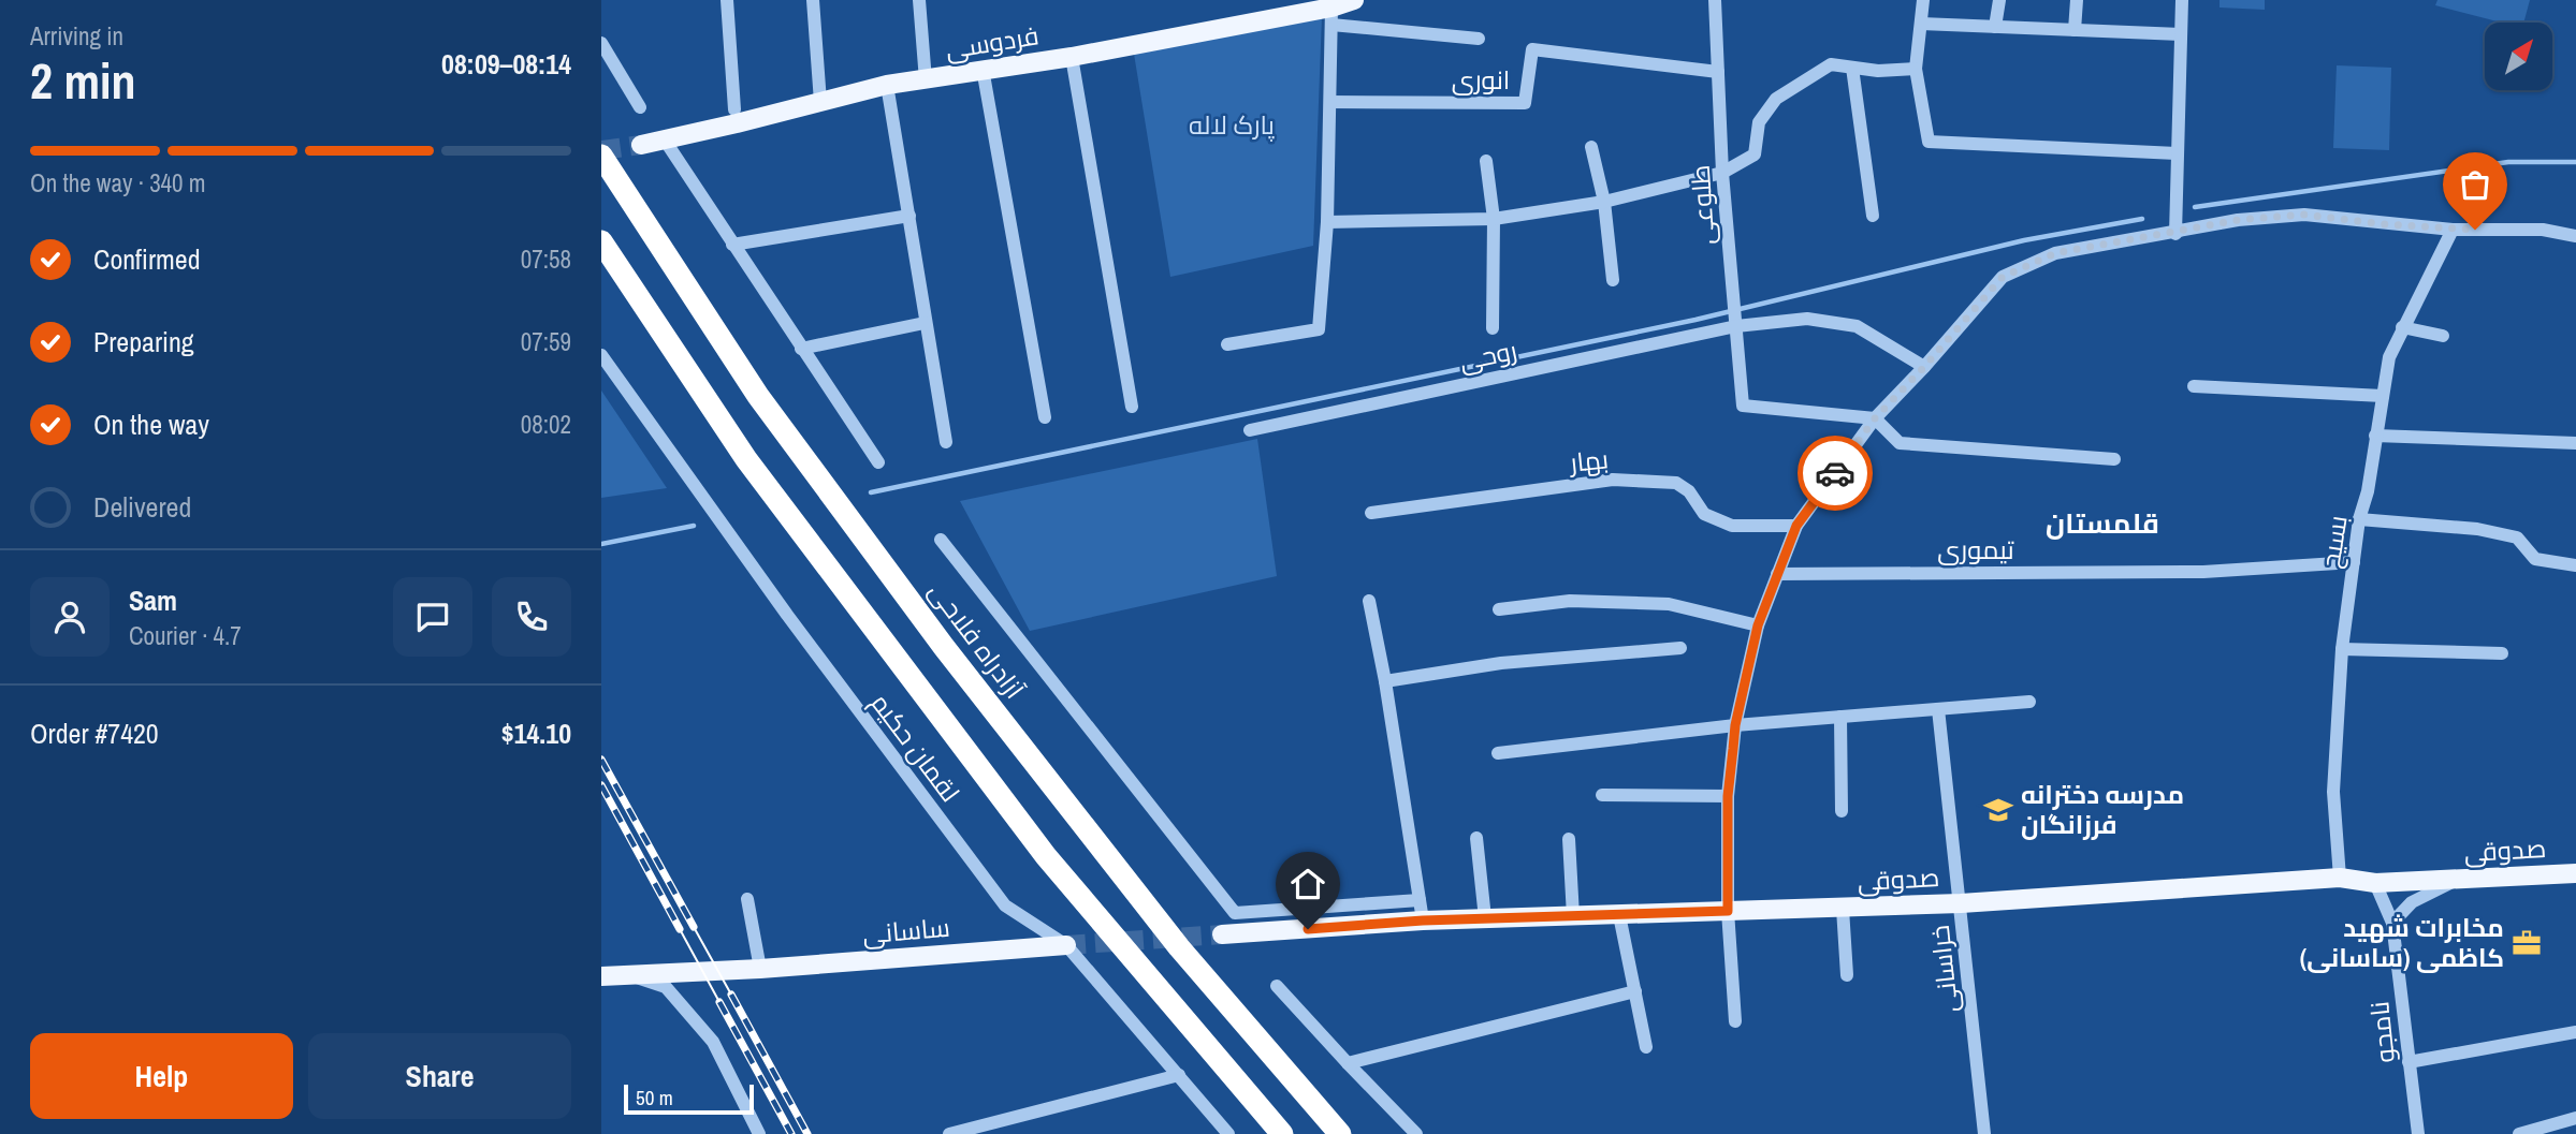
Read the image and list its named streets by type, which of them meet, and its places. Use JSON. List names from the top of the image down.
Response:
{
  "streets": {
    "highway": ["آزادراه فلاحی"],
    "main road": ["فردوسی", "صدوقی", "ساسانی"],
    "street": [
      "انوری",
      "طلوعی",
      "روحی",
      "بهار",
      "بسیح",
      "تیموری",
      "لقمان حکیم",
      "خراسانی",
      "نامجو"
    ]
  },
  "crossings": [
    ["انوری", "طلوعی"],
    ["طلوعی", "روحی"],
    ["بسیح", "تیموری"],
    ["بسیح", "صدوقی"],
    ["لقمان حکیم", "ساسانی"],
    ["صدوقی", "خراسانی"],
    ["صدوقی", "نامجو"]
  ],
  "districts": ["قلمستان"],
  "parks": ["پارک لاله"],
  "places": {
    "school or university": ["مدرسه دخترانه فرزانگان"],
    "office": ["مخابرات شهید کاظمی (ساسانی)"]
  },
  "scale_bar": "50 m",
  "north": "top right",
  "page": {
    "heading": ["2 min", "Arriving in", "08:09–08:14"],
    "panel": [
      "Sam",
      "Courier · 4.7",
      "Order #7420",
      "$14.10"
    ],
    "bar": "On the way · 340 m",
    "list": [
      ["Confirmed", "07:58"],
      ["Preparing", "07:59"],
      ["On the way", "08:02"],
      "Delivered"
    ],
    "buttons": ["Help", "Share"],
    "scale": "50 m"
  }
}
